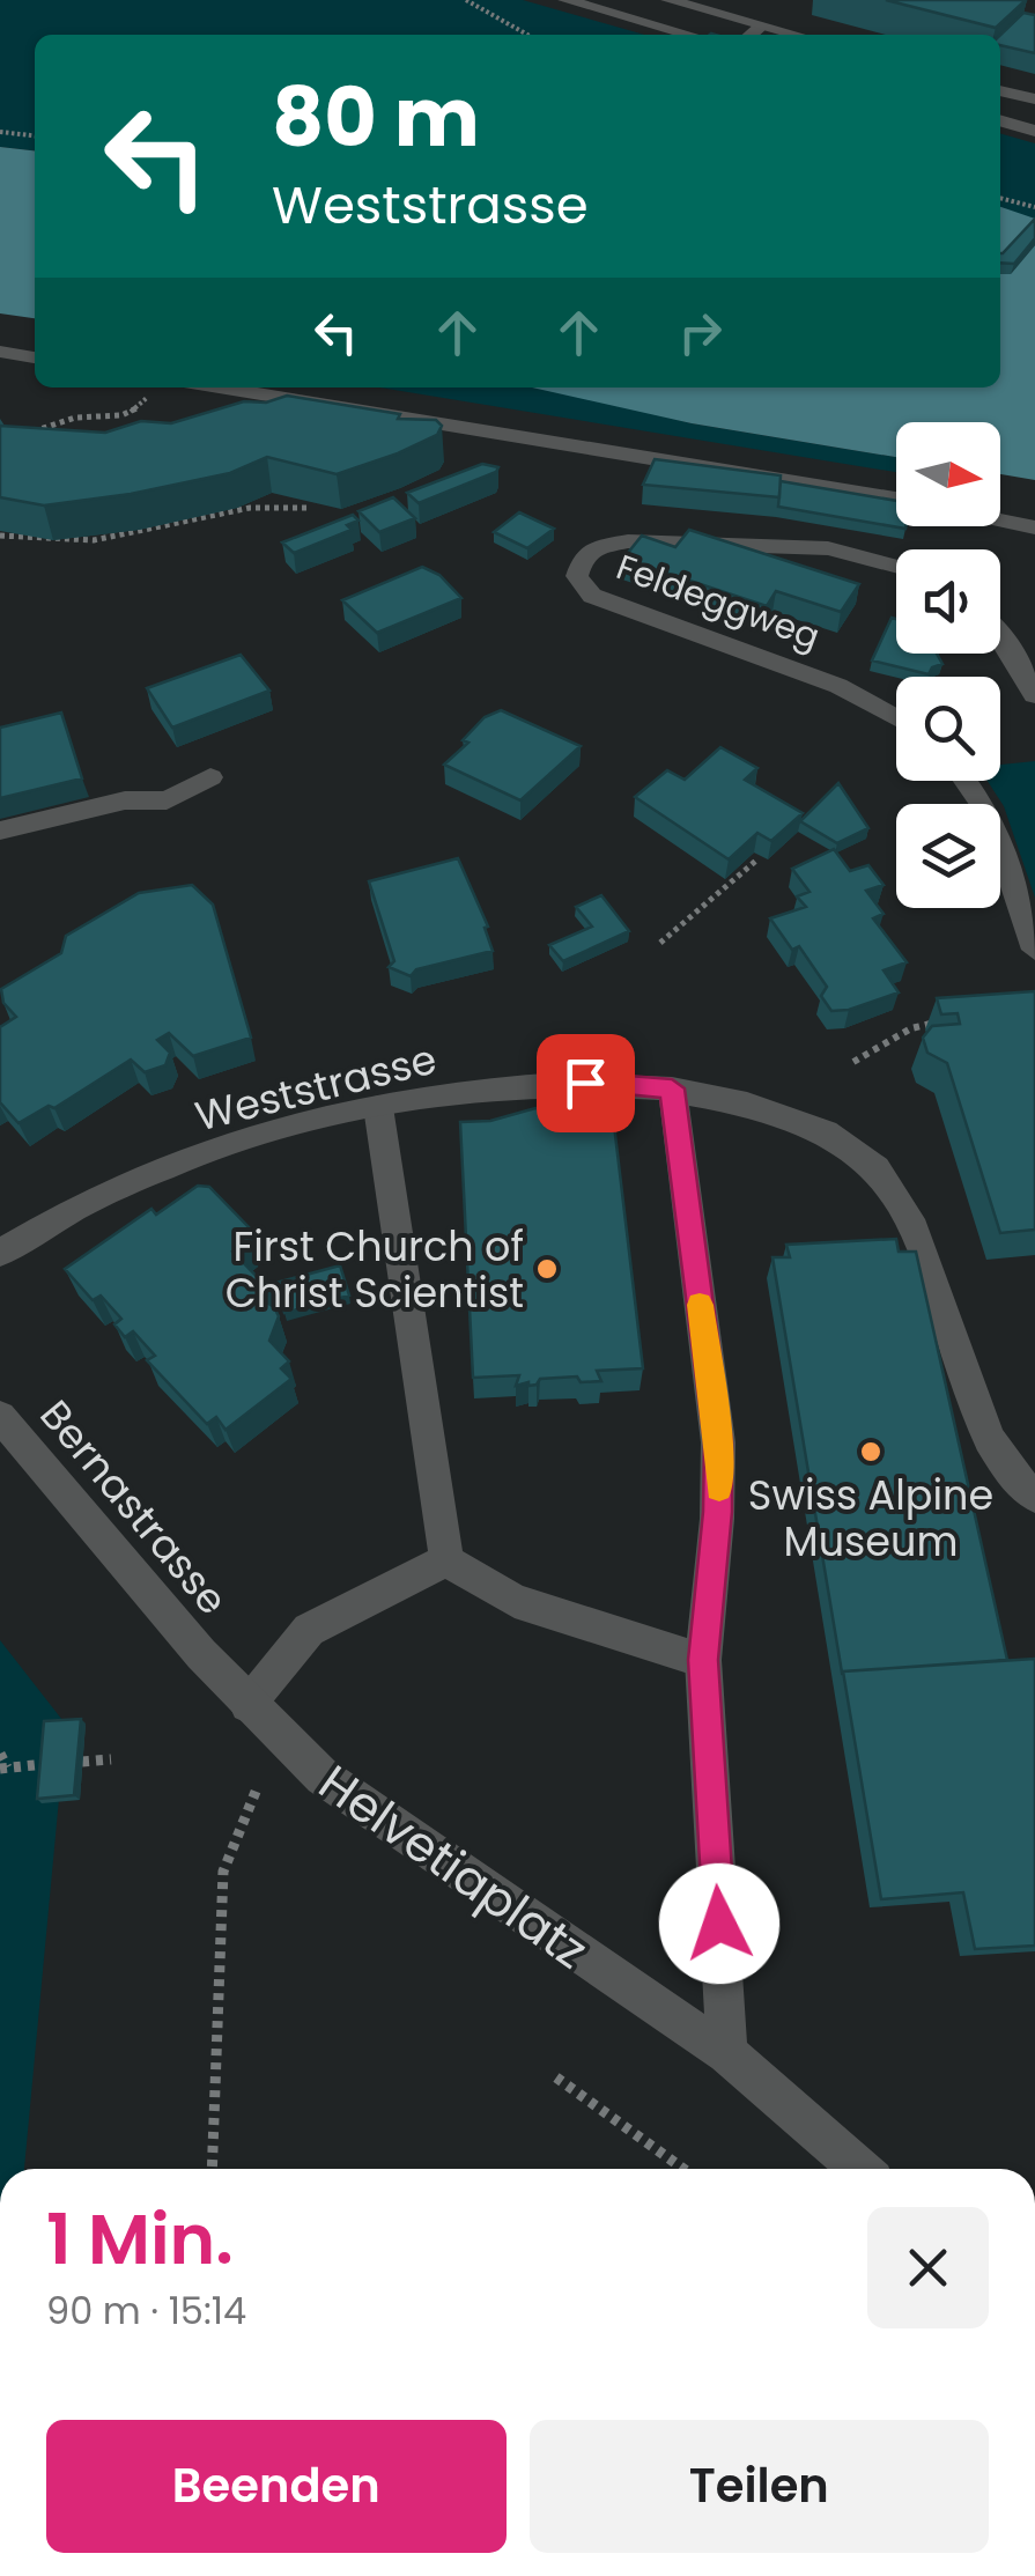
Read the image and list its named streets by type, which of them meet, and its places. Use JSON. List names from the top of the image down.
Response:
{
  "streets": {
    "street": [
      "Feldeggweg",
      "Weststrasse",
      "Bernastrasse",
      "Helvetiaplatz"
    ]
  },
  "crossings": [
    ["Bernastrasse", "Helvetiaplatz"]
  ],
  "places": ["First Church of Christ Scientist", "Swiss Alpine Museum"],
  "north": "right",
  "page": {
    "turn": ["80 m", "Weststrasse"],
    "heading": ["1 Min.", "90 m · 15:14"],
    "buttons": ["Beenden", "Teilen"]
  }
}
